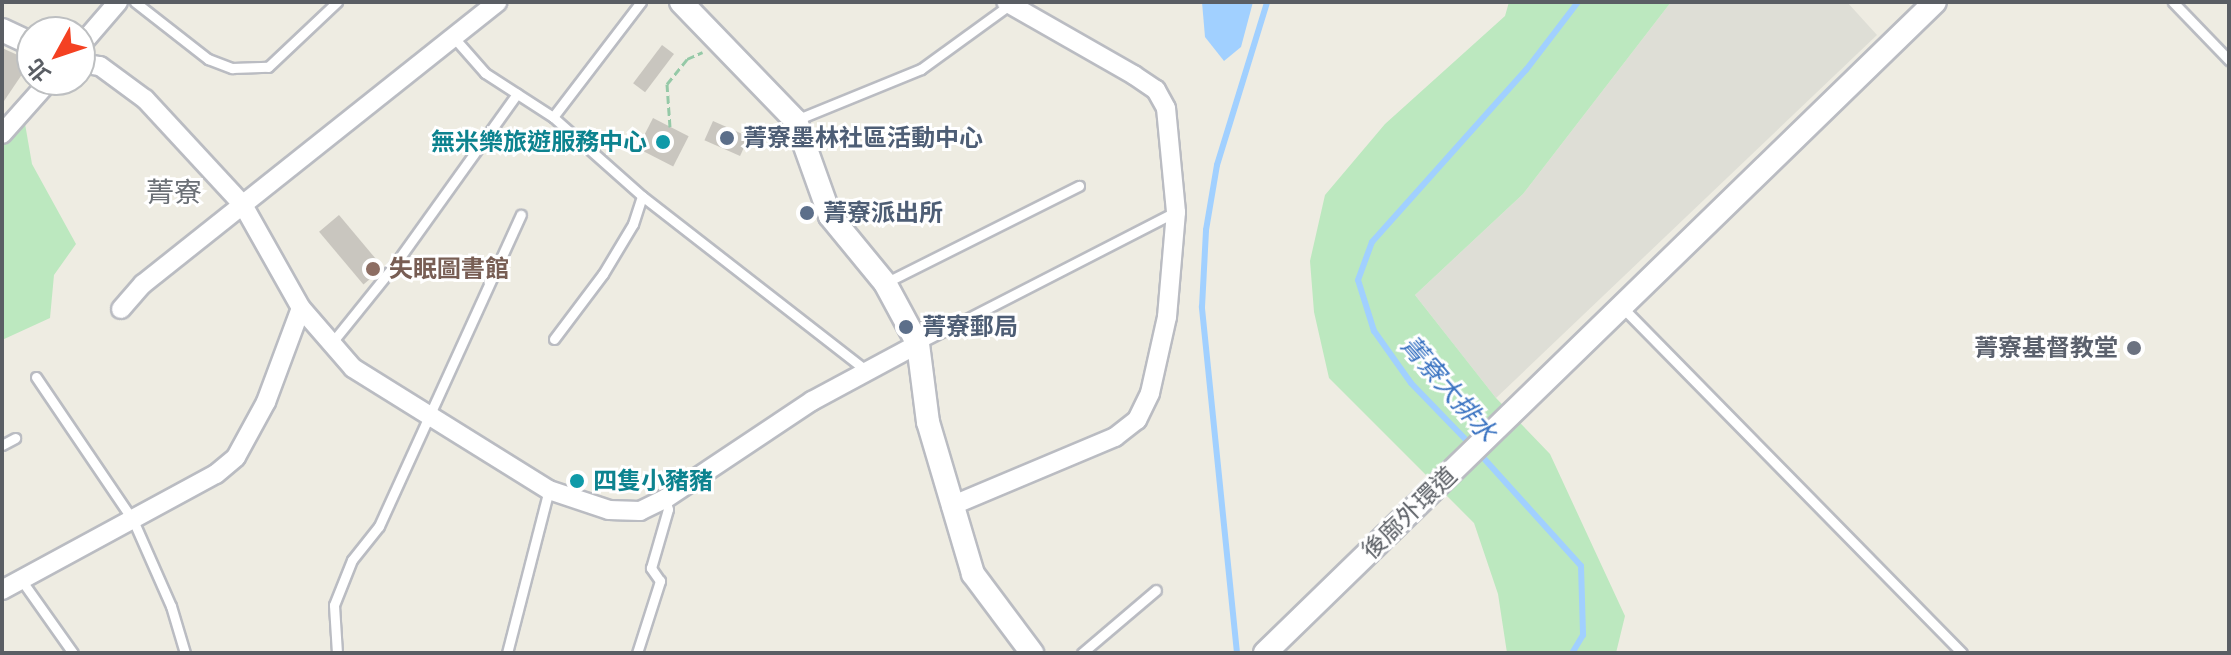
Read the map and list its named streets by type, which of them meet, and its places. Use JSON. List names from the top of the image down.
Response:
{
  "streets": {
    "street": ["後廍外環道"]
  },
  "districts": ["菁寮"],
  "water": ["菁寮大排水"],
  "places": [
    "菁寮墨林社區活動中心",
    "無米樂旅遊服務中心",
    "菁寮派出所",
    "失眠圖書館",
    "菁寮郵局",
    "菁寮基督教堂",
    "四隻小豬豬"
  ],
  "north": "bottom left"
}
